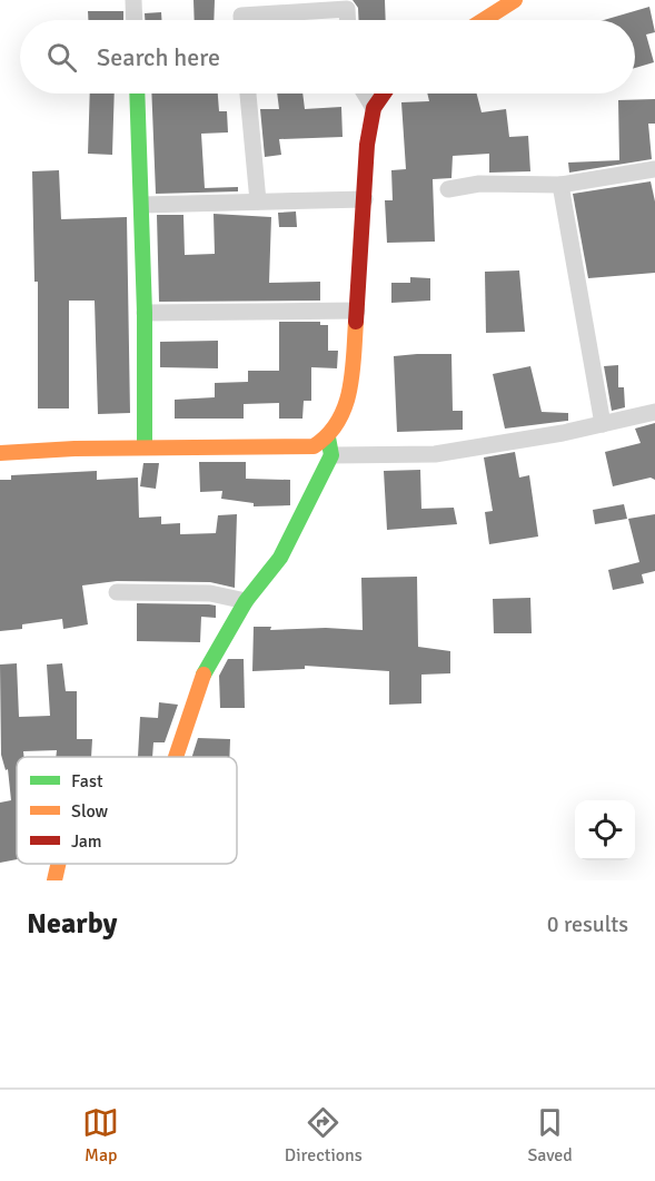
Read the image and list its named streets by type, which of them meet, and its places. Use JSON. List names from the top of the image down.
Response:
{
  "legend": ["Fast", "Slow", "Jam"],
  "page": {
    "search": "Search here",
    "heading": ["Nearby", "0 results"],
    "nav": ["Map", "Directions", "Saved"]
  }
}
